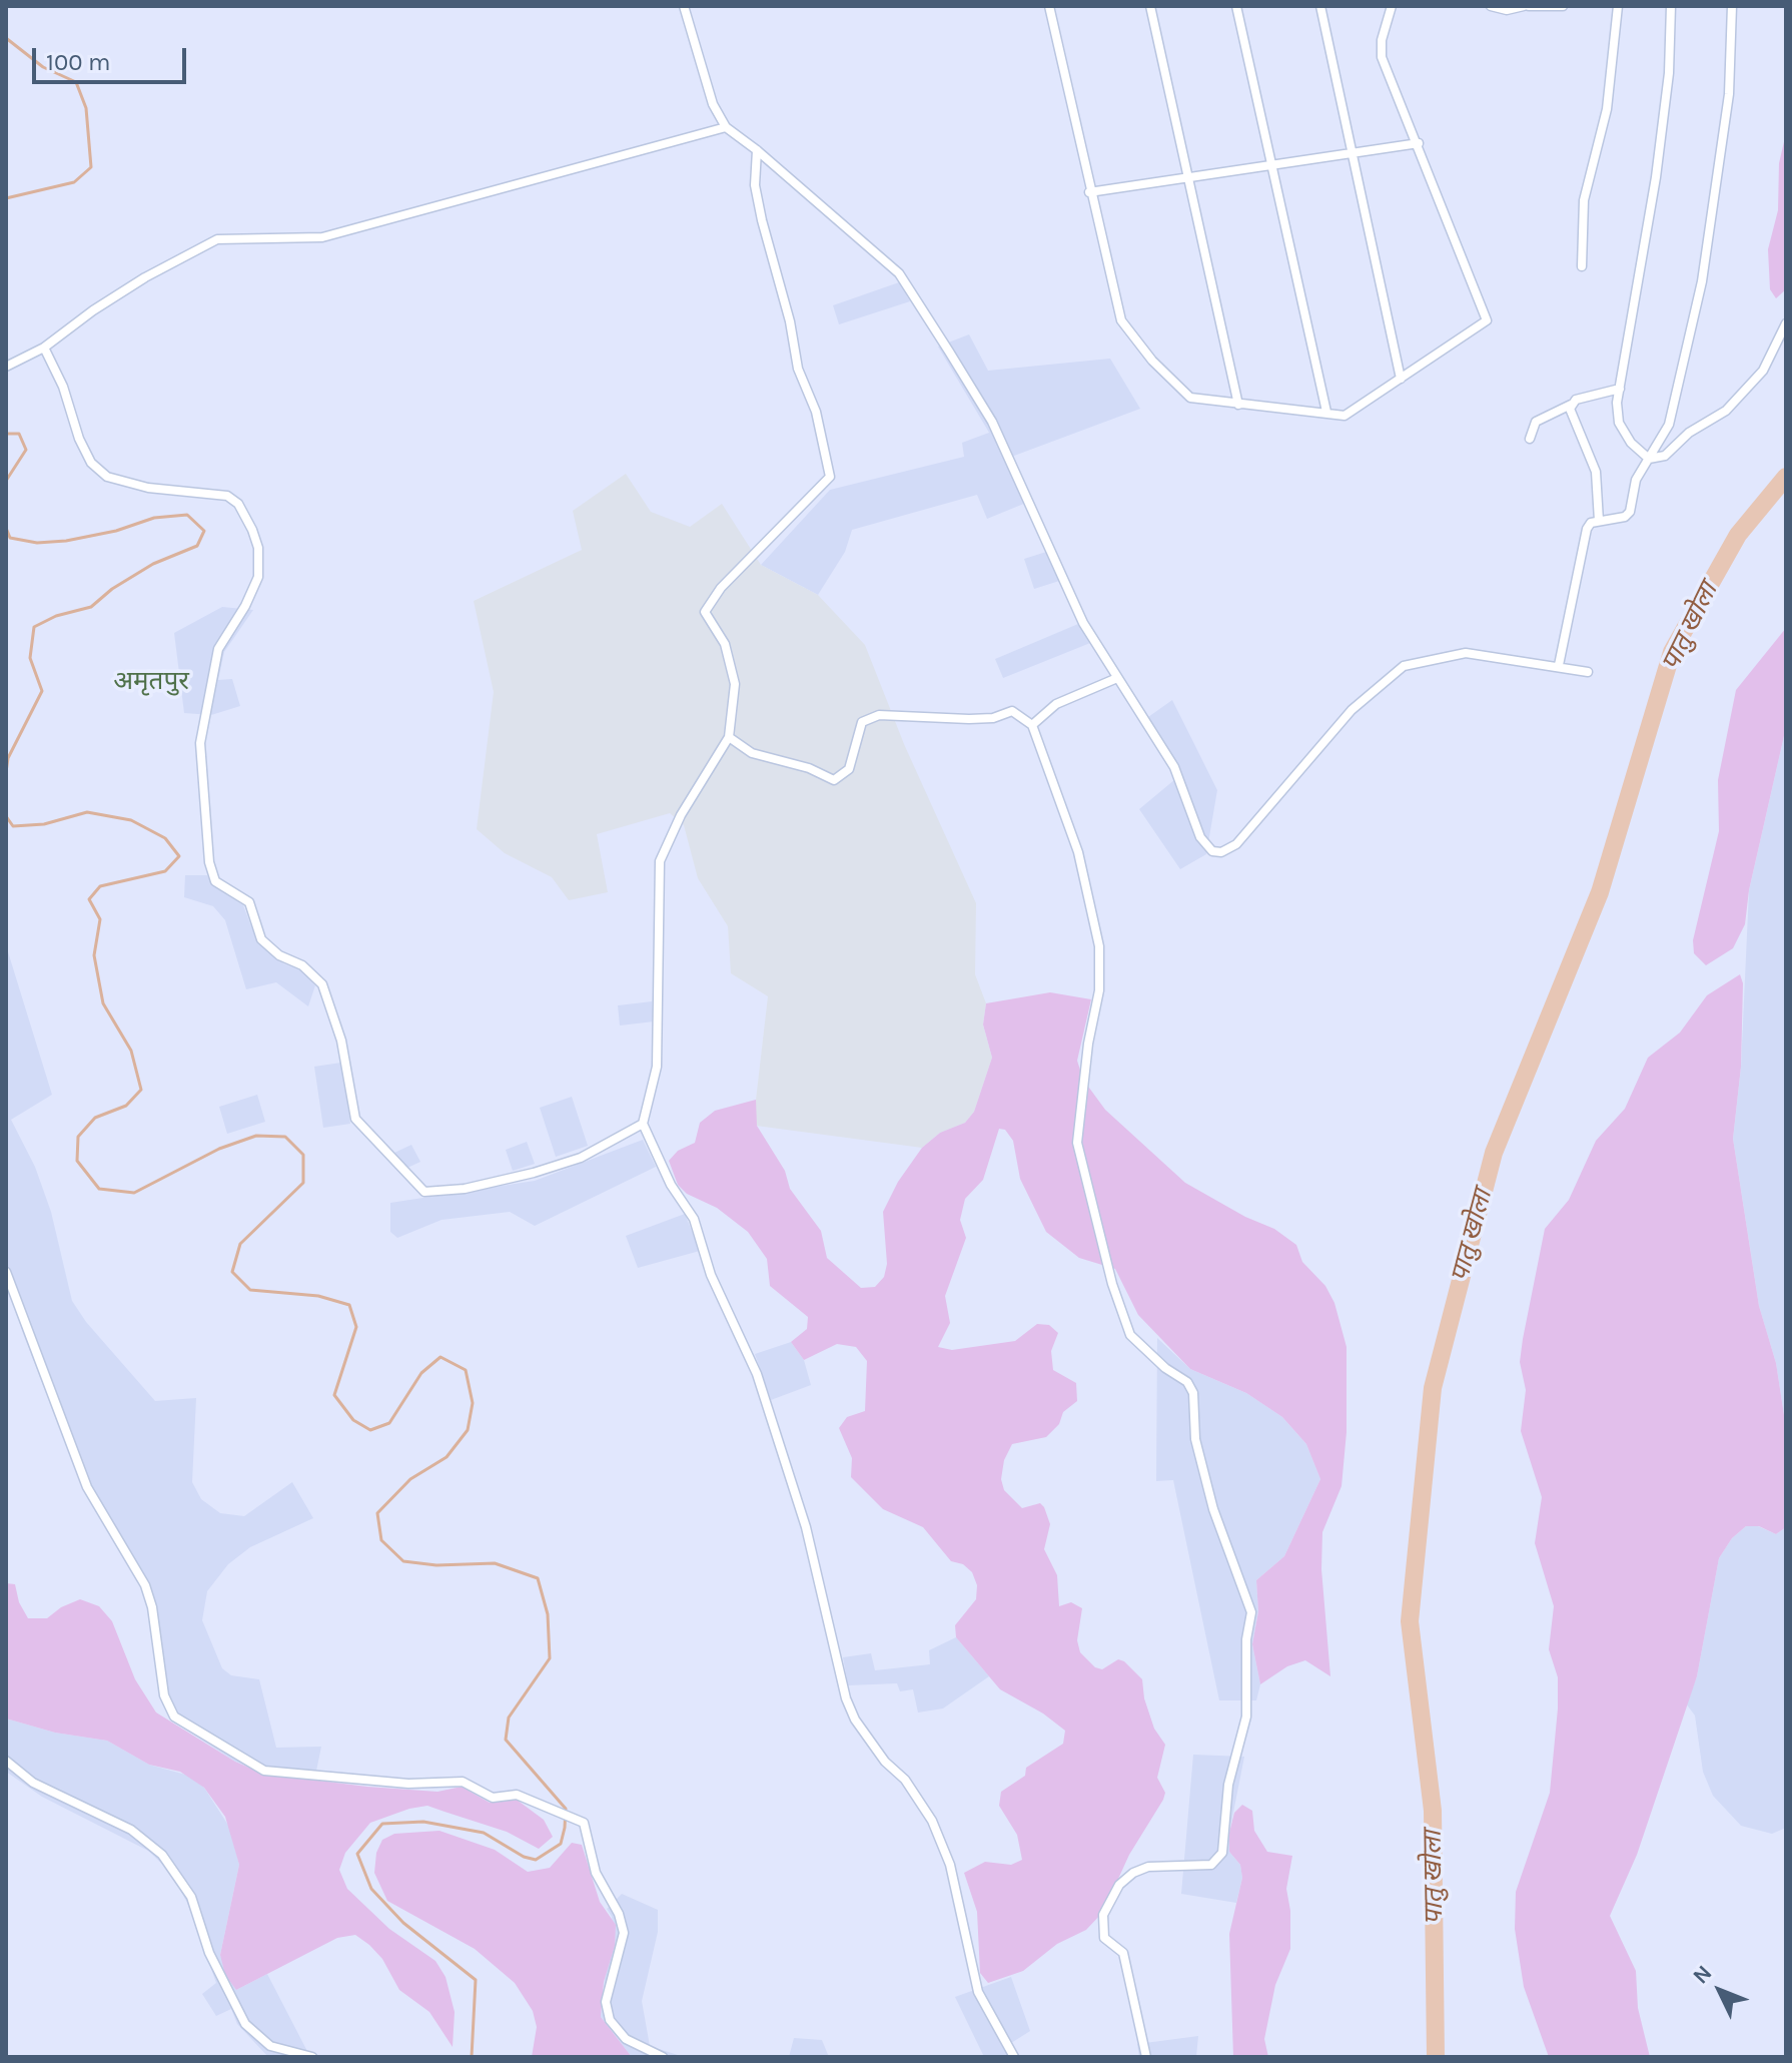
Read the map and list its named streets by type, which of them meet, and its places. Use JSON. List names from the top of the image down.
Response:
{
  "districts": ["अमृतपुर"],
  "water": ["पातु खोला"],
  "scale_bar": "100 m",
  "north": "top left"
}
